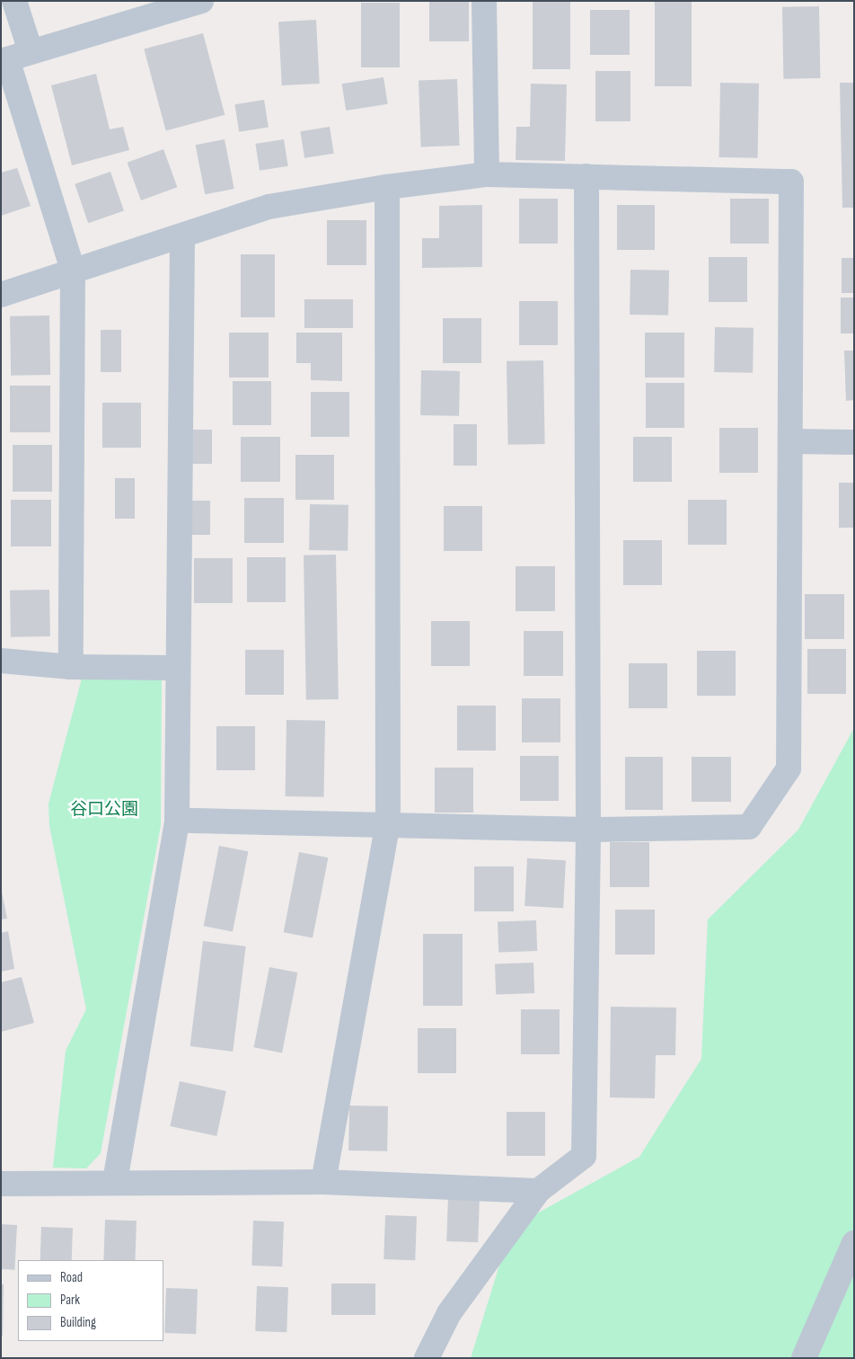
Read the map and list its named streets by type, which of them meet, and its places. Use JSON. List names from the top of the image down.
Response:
{
  "parks": ["谷口公園"],
  "legend": ["Road", "Park", "Building"]
}
